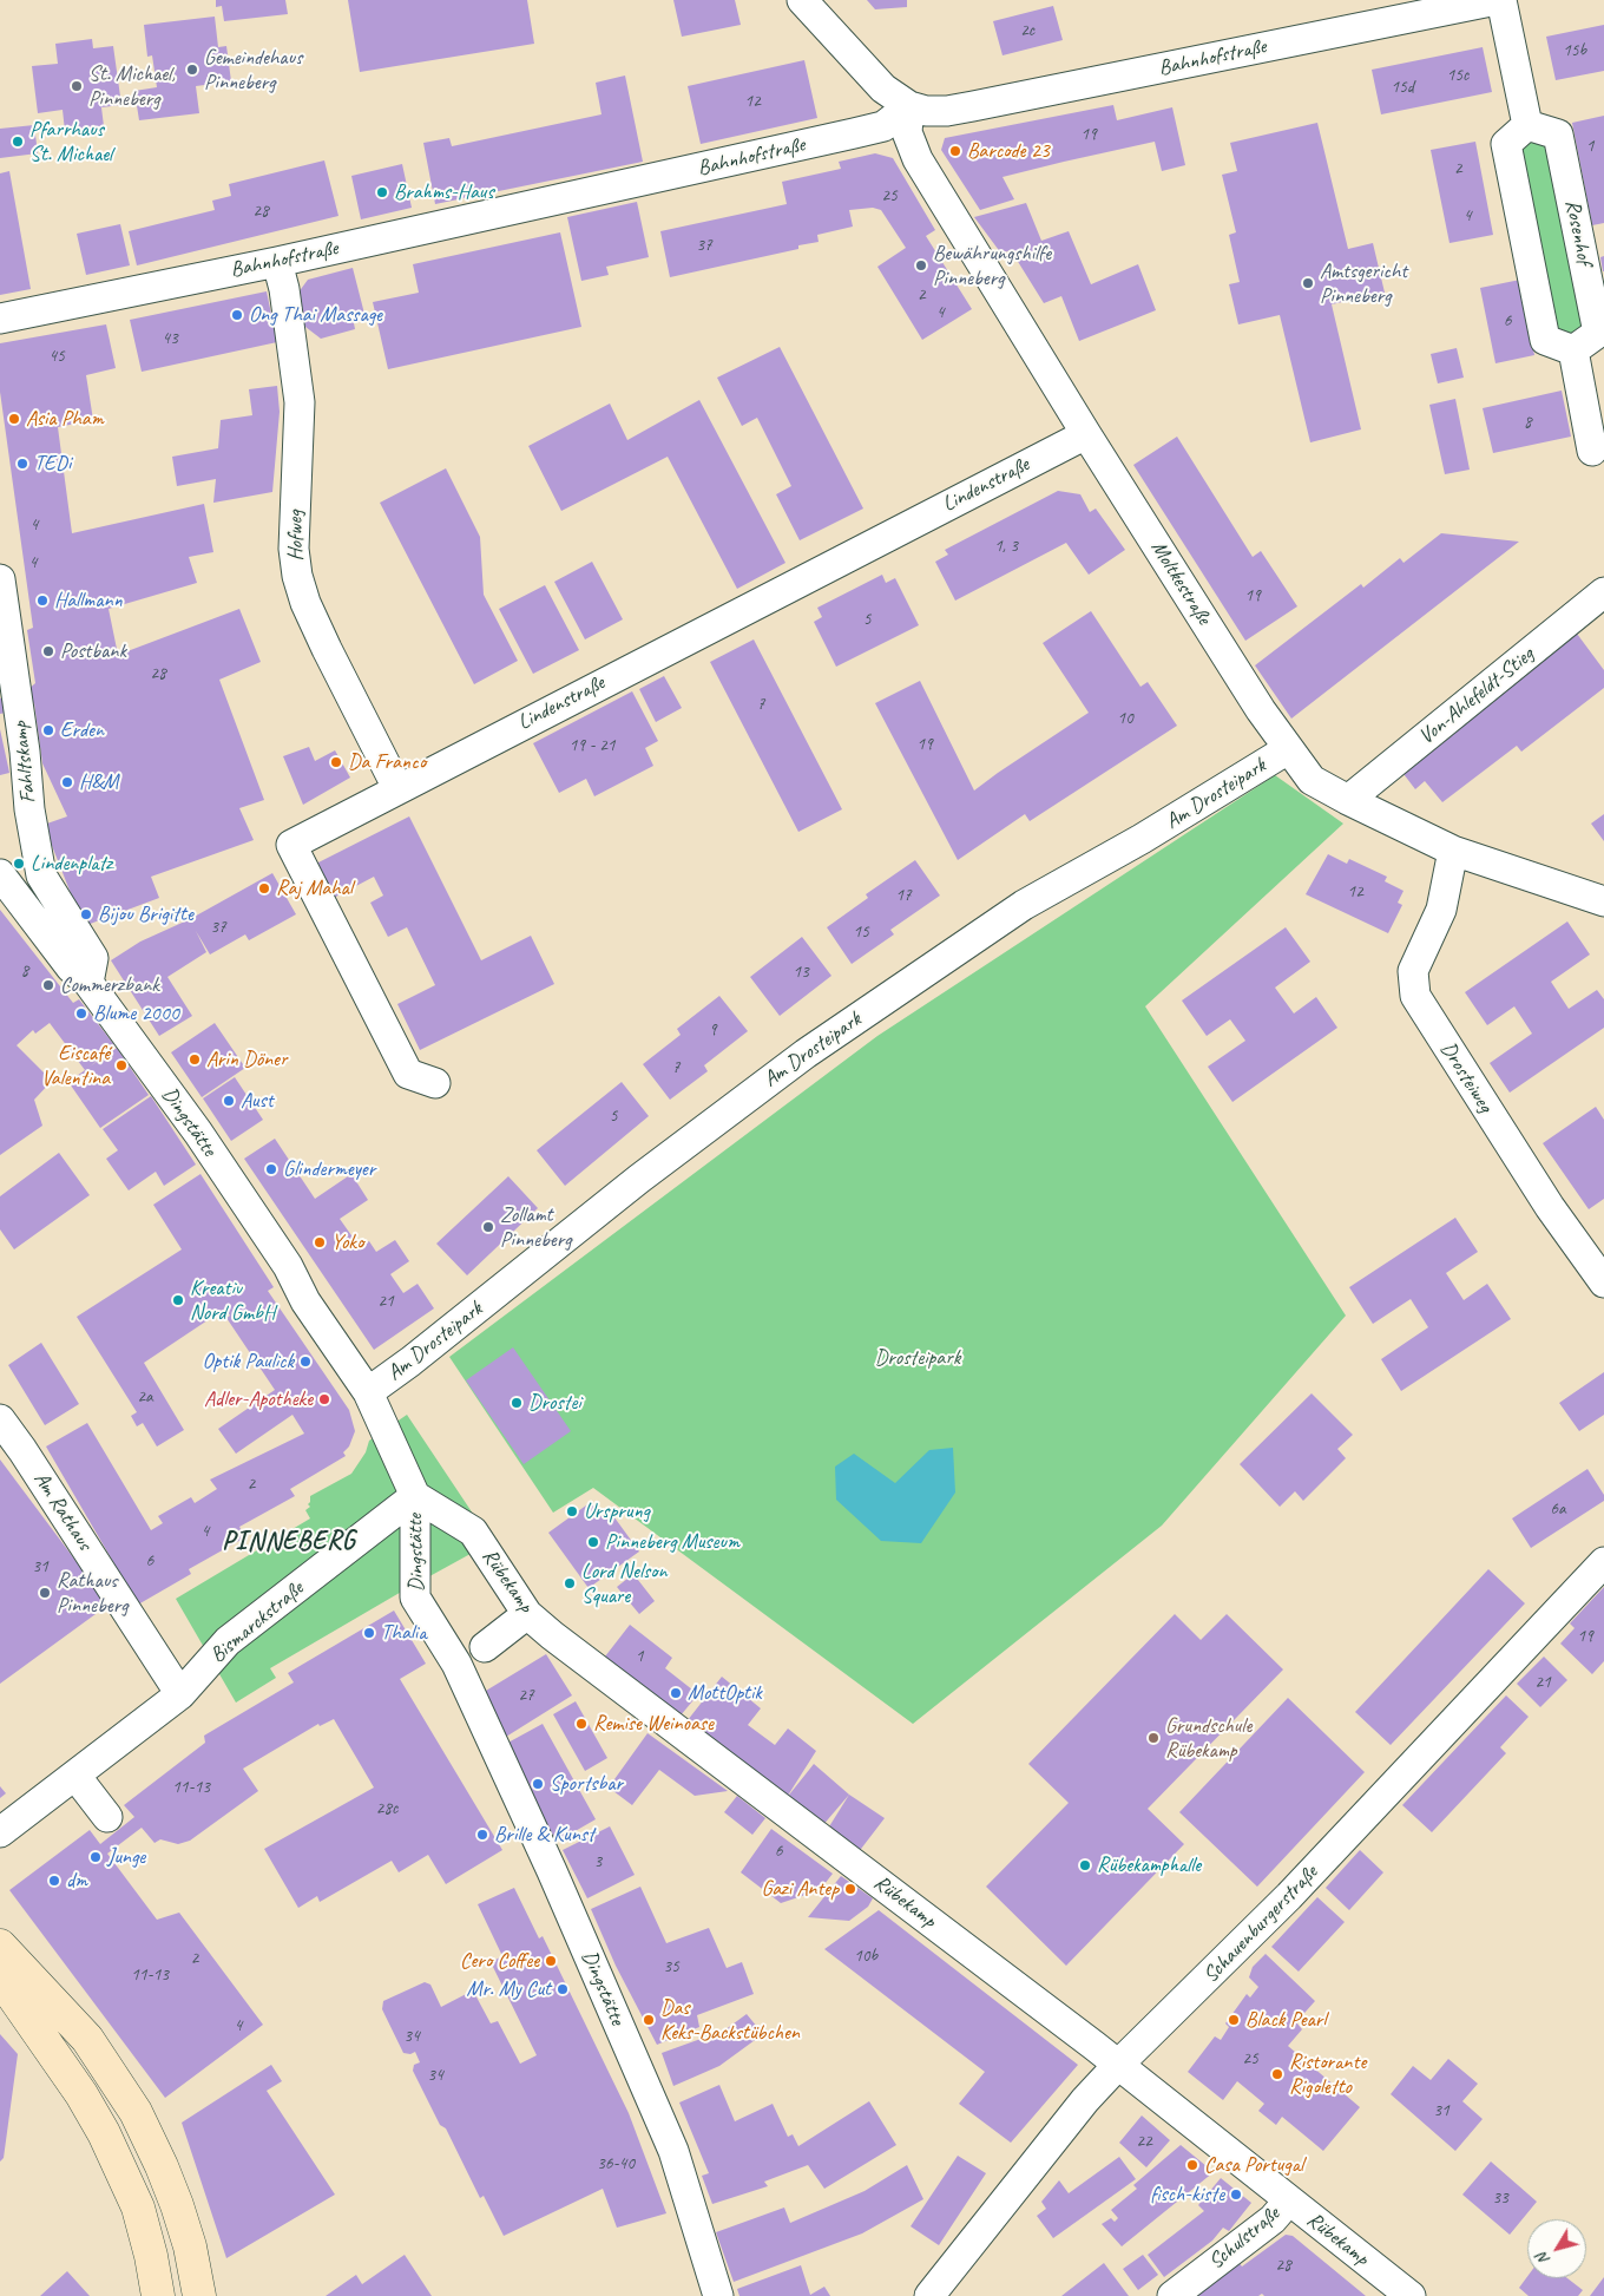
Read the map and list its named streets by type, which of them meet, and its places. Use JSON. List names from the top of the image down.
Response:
{
  "streets": {
    "street": [
      "Bahnhofstraße",
      "Rosenhof",
      "Lindenstraße",
      "Hofweg",
      "Moltkestraße",
      "Von-Ahlefeldt-Stieg",
      "Fahltskamp",
      "Am Drosteipark",
      "Drosteiweg",
      "Dingstätte",
      "Am Rathaus",
      "Rübekamp",
      "Bismarckstraße",
      "Schauenburgerstraße",
      "Schulstraße"
    ]
  },
  "crossings": [
    ["Bahnhofstraße", "Hofweg"],
    ["Bahnhofstraße", "Moltkestraße"],
    ["Lindenstraße", "Hofweg"],
    ["Lindenstraße", "Moltkestraße"],
    ["Moltkestraße", "Von-Ahlefeldt-Stieg"],
    ["Moltkestraße", "Am Drosteipark"],
    ["Moltkestraße", "Drosteiweg"],
    ["Fahltskamp", "Dingstätte"],
    ["Am Drosteipark", "Dingstätte"],
    ["Dingstätte", "Rübekamp"],
    ["Dingstätte", "Bismarckstraße"],
    ["Am Rathaus", "Bismarckstraße"],
    ["Rübekamp", "Bismarckstraße"],
    ["Rübekamp", "Schauenburgerstraße"],
    ["Rübekamp", "Schulstraße"]
  ],
  "districts": ["PINNEBERG"],
  "parks": ["Drosteipark"],
  "places": [
    "Gemeindehaus Pinneberg",
    "St. Michael, Pinneberg",
    "Pfarrhaus St. Michael",
    "Barcode 23",
    "Brahms-Haus",
    "Bewährungshilfe Pinneberg",
    "Amtsgericht Pinneberg",
    "Ong Thai Massage",
    "Asia Pham",
    "TEDi",
    "Hallmann",
    "Postbank",
    "Erden",
    "Da Franco",
    "H&M",
    "Lindenplatz",
    "Raj Mahal",
    "Bijou Brigitte",
    "Commerzbank",
    "Blume 2000",
    "Arin Döner",
    "Eiscafé Valentina",
    "Aust",
    "Glindermeyer",
    "Zollamt Pinneberg",
    "Yoko",
    "Kreativ Nord GmbH",
    "Optik Paulick",
    "Adler-Apotheke",
    "Drostei",
    "Ursprung",
    "Pinneberg Museum",
    "Lord Nelson Square",
    "Rathaus Pinneberg",
    "Thalia",
    "MottOptik",
    "Remise Weinoase",
    "Grundschule Rübekamp",
    "Sportsbar",
    "Brille & Kunst",
    "Junge",
    "Rübekamphalle",
    "dm",
    "Gazi Antep",
    "Cero Coffee",
    "Mr. My Cut",
    "Das Keks-Backstübchen",
    "Black Pearl",
    "Ristorante Rigoletto",
    "Casa Portugal",
    "fisch-kiste"
  ],
  "house_numbers": [
    "2c",
    "15b",
    "15c",
    "15d",
    "12",
    "19",
    "1",
    "2",
    "25",
    "28",
    "4",
    "37",
    "2",
    "4",
    "6",
    "43",
    "45",
    "8",
    "4",
    "1, 3",
    "4",
    "19",
    "5",
    "28",
    "7",
    "10",
    "19",
    "19 - 21",
    "12",
    "17",
    "37",
    "15",
    "8",
    "13",
    "9",
    "7",
    "5",
    "21",
    "2a",
    "2",
    "6a",
    "4",
    "6",
    "31",
    "19",
    "1",
    "21",
    "27",
    "11-13",
    "28c",
    "6",
    "3",
    "10b",
    "2",
    "35",
    "11-13",
    "4",
    "34",
    "25",
    "34",
    "31",
    "22",
    "36-40",
    "33",
    "28"
  ],
  "north": "bottom left"
}
